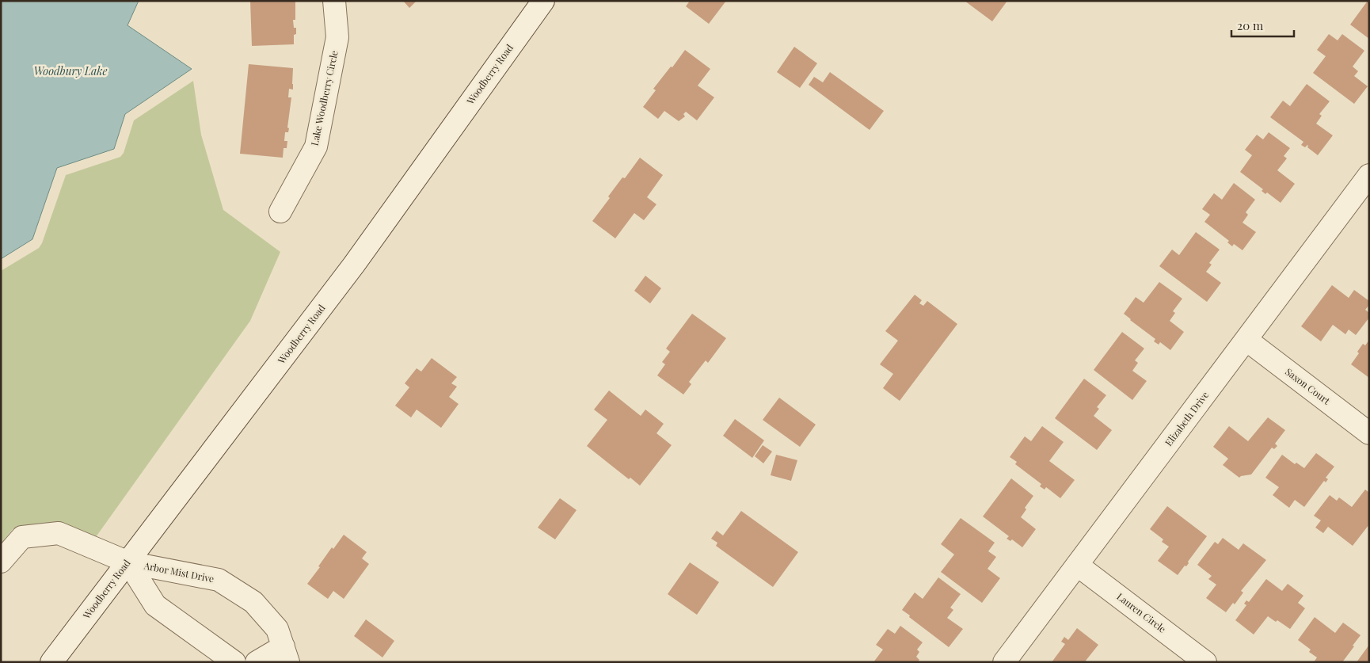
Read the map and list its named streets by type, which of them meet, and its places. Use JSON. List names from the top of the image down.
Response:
{
  "streets": {
    "street": [
      "Woodberry Road",
      "Lake Woodberry Circle",
      "Saxon Court",
      "Elizabeth Drive",
      "Arbor Mist Drive",
      "Lauren Circle"
    ]
  },
  "crossings": [
    ["Woodberry Road", "Arbor Mist Drive"],
    ["Saxon Court", "Elizabeth Drive"],
    ["Elizabeth Drive", "Lauren Circle"]
  ],
  "water": ["Woodbury Lake"],
  "scale_bar": "20 m"
}
